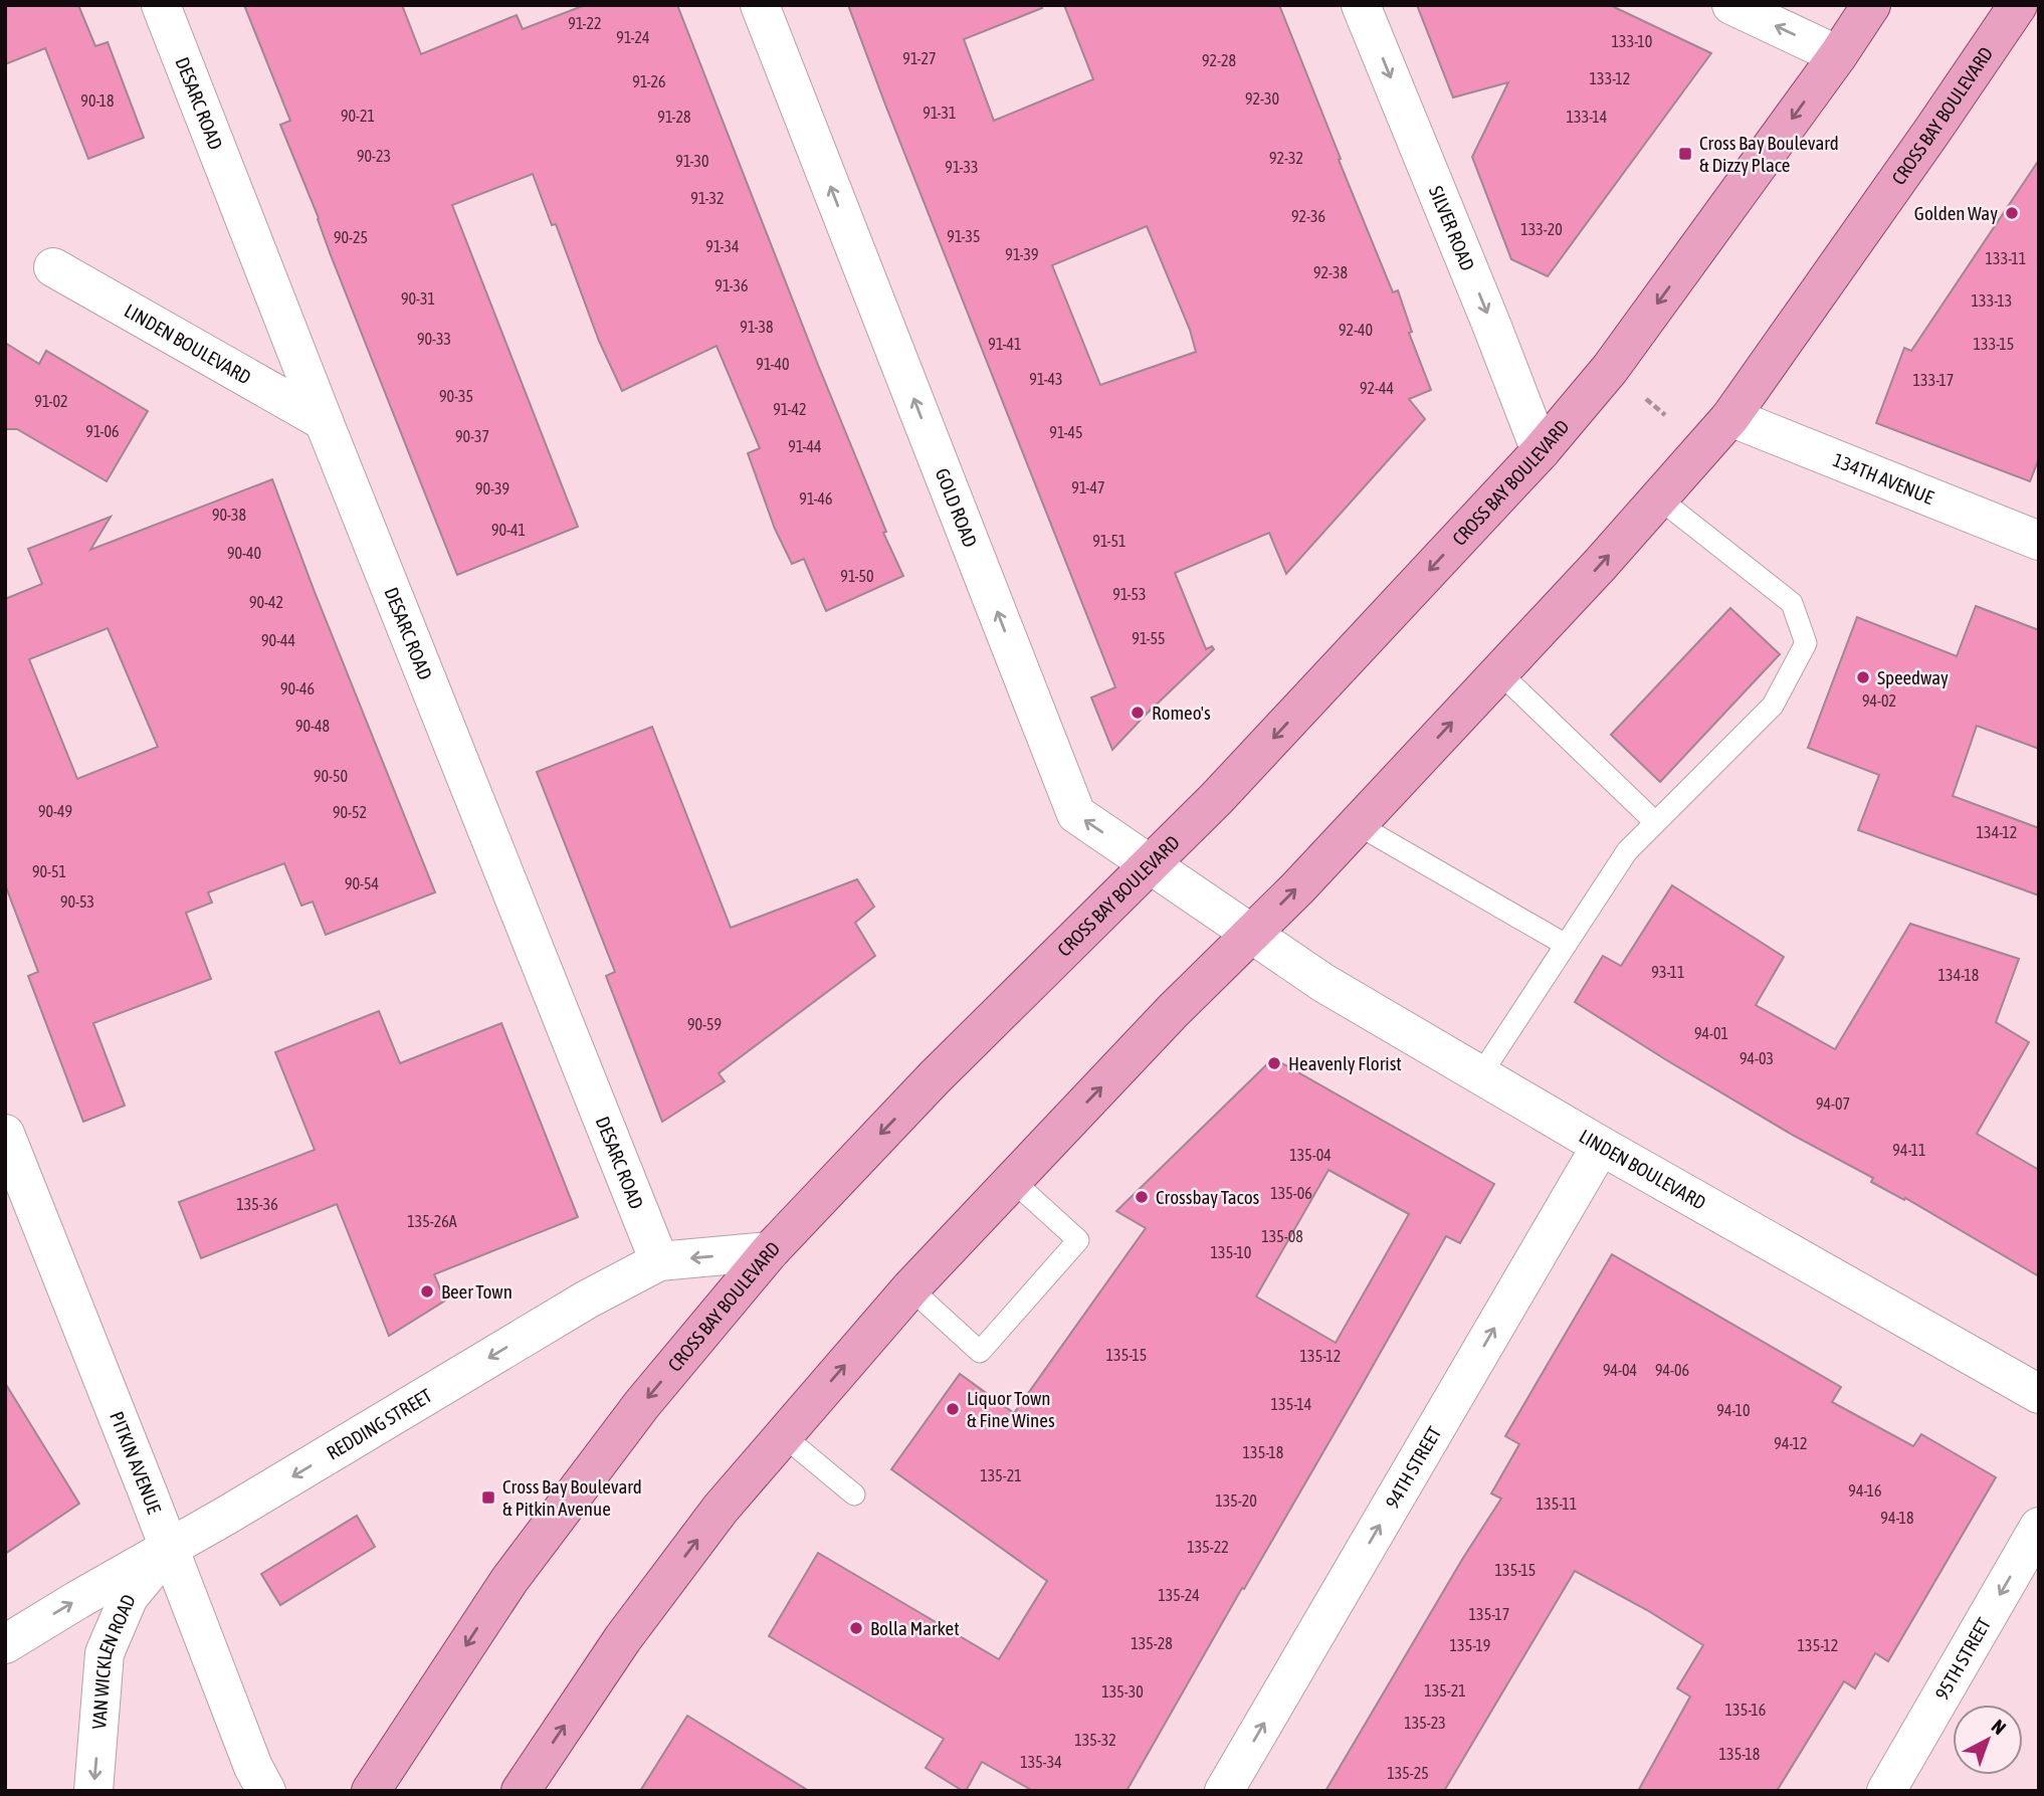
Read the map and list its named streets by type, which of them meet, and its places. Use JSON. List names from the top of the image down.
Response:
{
  "streets": {
    "main road": ["CROSS BAY BOULEVARD"],
    "street": [
      "DESARC ROAD",
      "SILVER ROAD",
      "LINDEN BOULEVARD",
      "134TH AVENUE",
      "GOLD ROAD",
      "REDDING STREET",
      "PITKIN AVENUE",
      "94TH STREET",
      "95TH STREET",
      "VAN WICKLEN ROAD"
    ]
  },
  "crossings": [
    ["DESARC ROAD", "LINDEN BOULEVARD"],
    ["DESARC ROAD", "REDDING STREET"],
    ["CROSS BAY BOULEVARD", "SILVER ROAD"],
    ["CROSS BAY BOULEVARD", "LINDEN BOULEVARD"],
    ["CROSS BAY BOULEVARD", "134TH AVENUE"],
    ["CROSS BAY BOULEVARD", "GOLD ROAD"],
    ["CROSS BAY BOULEVARD", "REDDING STREET"],
    ["LINDEN BOULEVARD", "GOLD ROAD"],
    ["LINDEN BOULEVARD", "94TH STREET"],
    ["REDDING STREET", "PITKIN AVENUE"],
    ["REDDING STREET", "VAN WICKLEN ROAD"],
    ["PITKIN AVENUE", "VAN WICKLEN ROAD"]
  ],
  "one_way": [
    "SILVER ROAD",
    "GOLD ROAD",
    "94TH STREET",
    "95TH STREET",
    "VAN WICKLEN ROAD"
  ],
  "places": {
    "transit": ["Cross Bay Boulevard & Dizzy Place", "Cross Bay Boulevard & Pitkin Avenue"],
    "other": [
      "Golden Way",
      "Speedway",
      "Romeo's",
      "Heavenly Florist",
      "Crossbay Tacos",
      "Beer Town",
      "Liquor Town & Fine Wines",
      "Bolla Market"
    ]
  },
  "house_numbers": [
    "91-22",
    "91-24",
    "133-10",
    "91-27",
    "92-28",
    "133-12",
    "91-26",
    "92-30",
    "90-18",
    "91-31",
    "90-21",
    "91-28",
    "133-14",
    "90-23",
    "92-32",
    "91-30",
    "91-33",
    "91-32",
    "92-36",
    "133-20",
    "91-35",
    "90-25",
    "91-34",
    "91-39",
    "133-11",
    "92-38",
    "91-36",
    "90-31",
    "133-13",
    "91-38",
    "92-40",
    "90-33",
    "91-41",
    "133-15",
    "91-40",
    "91-43",
    "133-17",
    "92-44",
    "90-35",
    "91-02",
    "91-42",
    "91-06",
    "91-45",
    "90-37",
    "91-44",
    "91-47",
    "90-39",
    "91-46",
    "90-38",
    "90-41",
    "91-51",
    "90-40",
    "91-50",
    "91-53",
    "90-42",
    "91-55",
    "90-44",
    "90-46",
    "94-02",
    "90-48",
    "90-50",
    "90-49",
    "90-52",
    "134-12",
    "90-51",
    "90-54",
    "90-53",
    "93-11",
    "134-18",
    "90-59",
    "94-01",
    "94-03",
    "94-07",
    "94-11",
    "135-04",
    "135-06",
    "135-36",
    "135-26A",
    "135-08",
    "135-10",
    "135-15",
    "135-12",
    "94-04",
    "94-06",
    "135-14",
    "94-10",
    "94-12",
    "135-18",
    "135-21",
    "94-16",
    "135-20",
    "135-11",
    "94-18",
    "135-22",
    "135-15",
    "135-24",
    "135-17",
    "135-28",
    "135-19",
    "135-12",
    "135-21",
    "135-30",
    "135-16",
    "135-23",
    "135-32",
    "135-18",
    "135-34",
    "135-25"
  ],
  "north": "top right"
}
